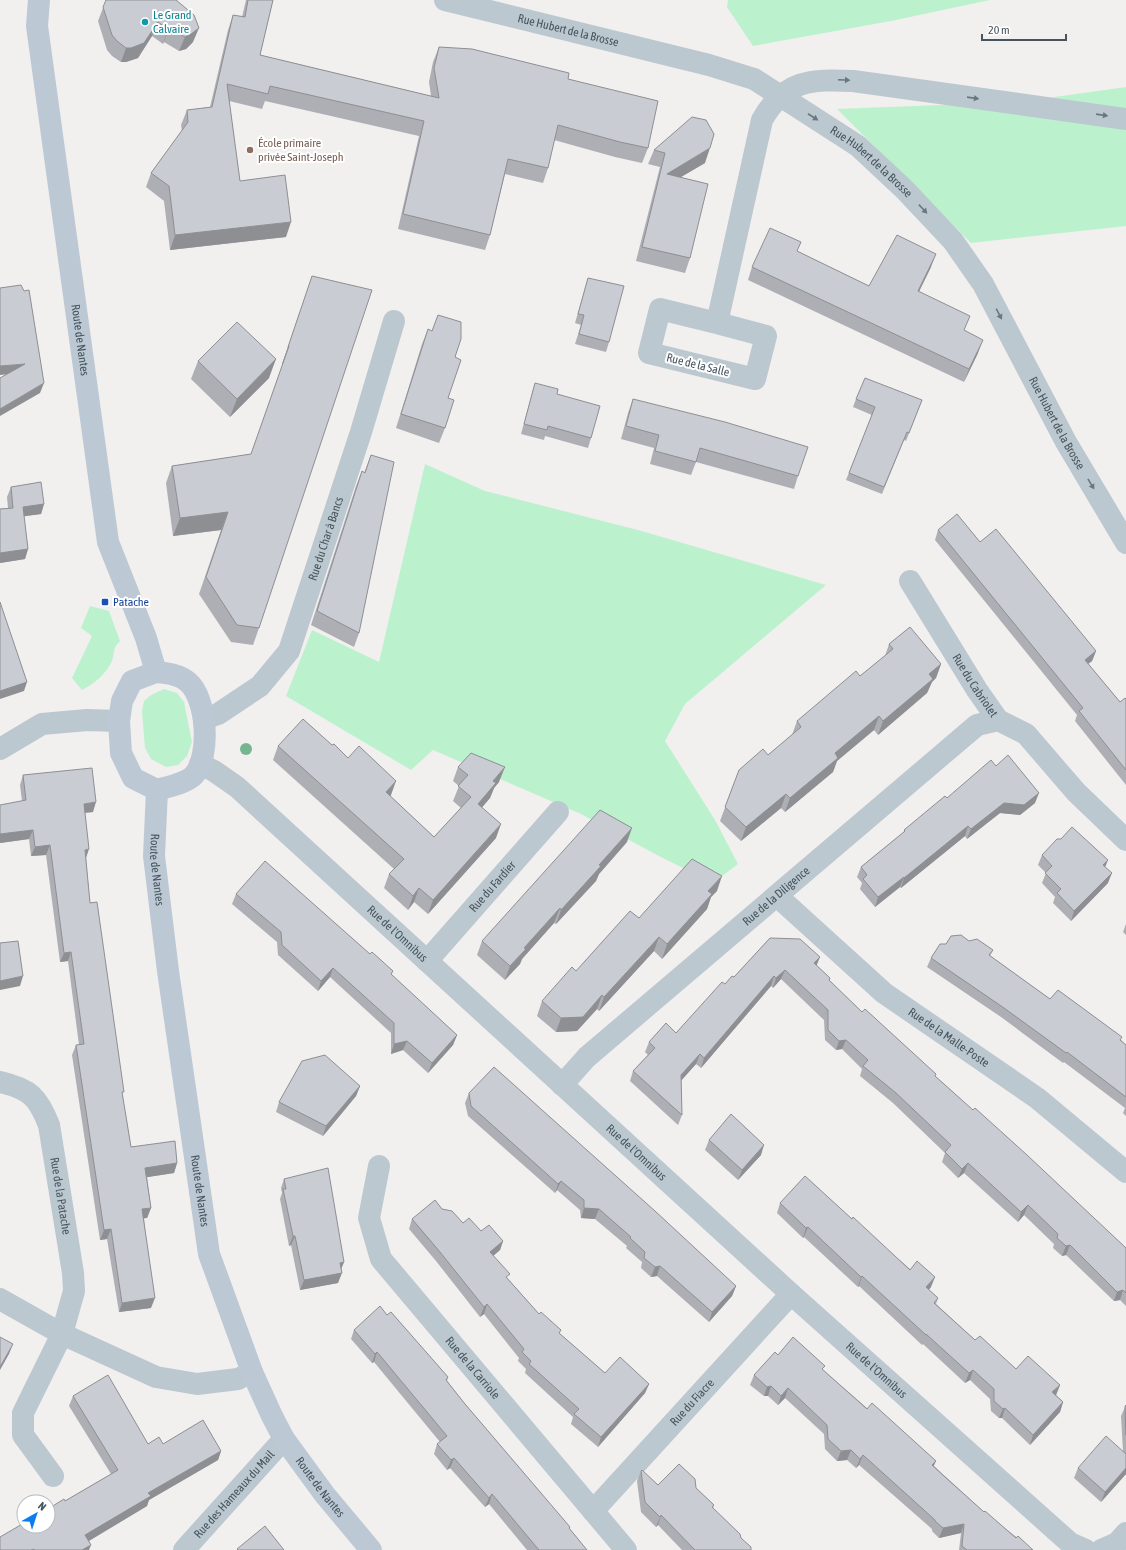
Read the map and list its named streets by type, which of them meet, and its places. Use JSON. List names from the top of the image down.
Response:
{
  "streets": {
    "main road": ["Route de Nantes"],
    "street": [
      "Rue Hubert de la Brosse",
      "Rue de la Salle",
      "Rue du Char à Bancs",
      "Rue du Cabriolet",
      "Rue du Fardier",
      "Rue de la Diligence",
      "Rue de l'Omnibus",
      "Rue de la Malle-Poste",
      "Rue de la Patache",
      "Rue de la Carriole",
      "Rue du Fiacre",
      "Rue des Hameaux du Mail"
    ]
  },
  "crossings": [
    ["Route de Nantes", "Rue du Char à Bancs"],
    ["Route de Nantes", "Rue de l'Omnibus"],
    ["Route de Nantes", "Rue des Hameaux du Mail"],
    ["Rue du Char à Bancs", "Rue de l'Omnibus"],
    ["Rue du Cabriolet", "Rue de la Diligence"],
    ["Rue du Fardier", "Rue de l'Omnibus"],
    ["Rue de la Diligence", "Rue de l'Omnibus"],
    ["Rue de la Diligence", "Rue de la Malle-Poste"],
    ["Rue de l'Omnibus", "Rue du Fiacre"],
    ["Rue de la Carriole", "Rue du Fiacre"]
  ],
  "one_way": ["Rue Hubert de la Brosse"],
  "places": {
    "other": ["Le Grand Calvaire", "École primaire privée Saint-Joseph"],
    "transit": ["Patache"]
  },
  "scale_bar": "20 m",
  "north": "top right"
}
